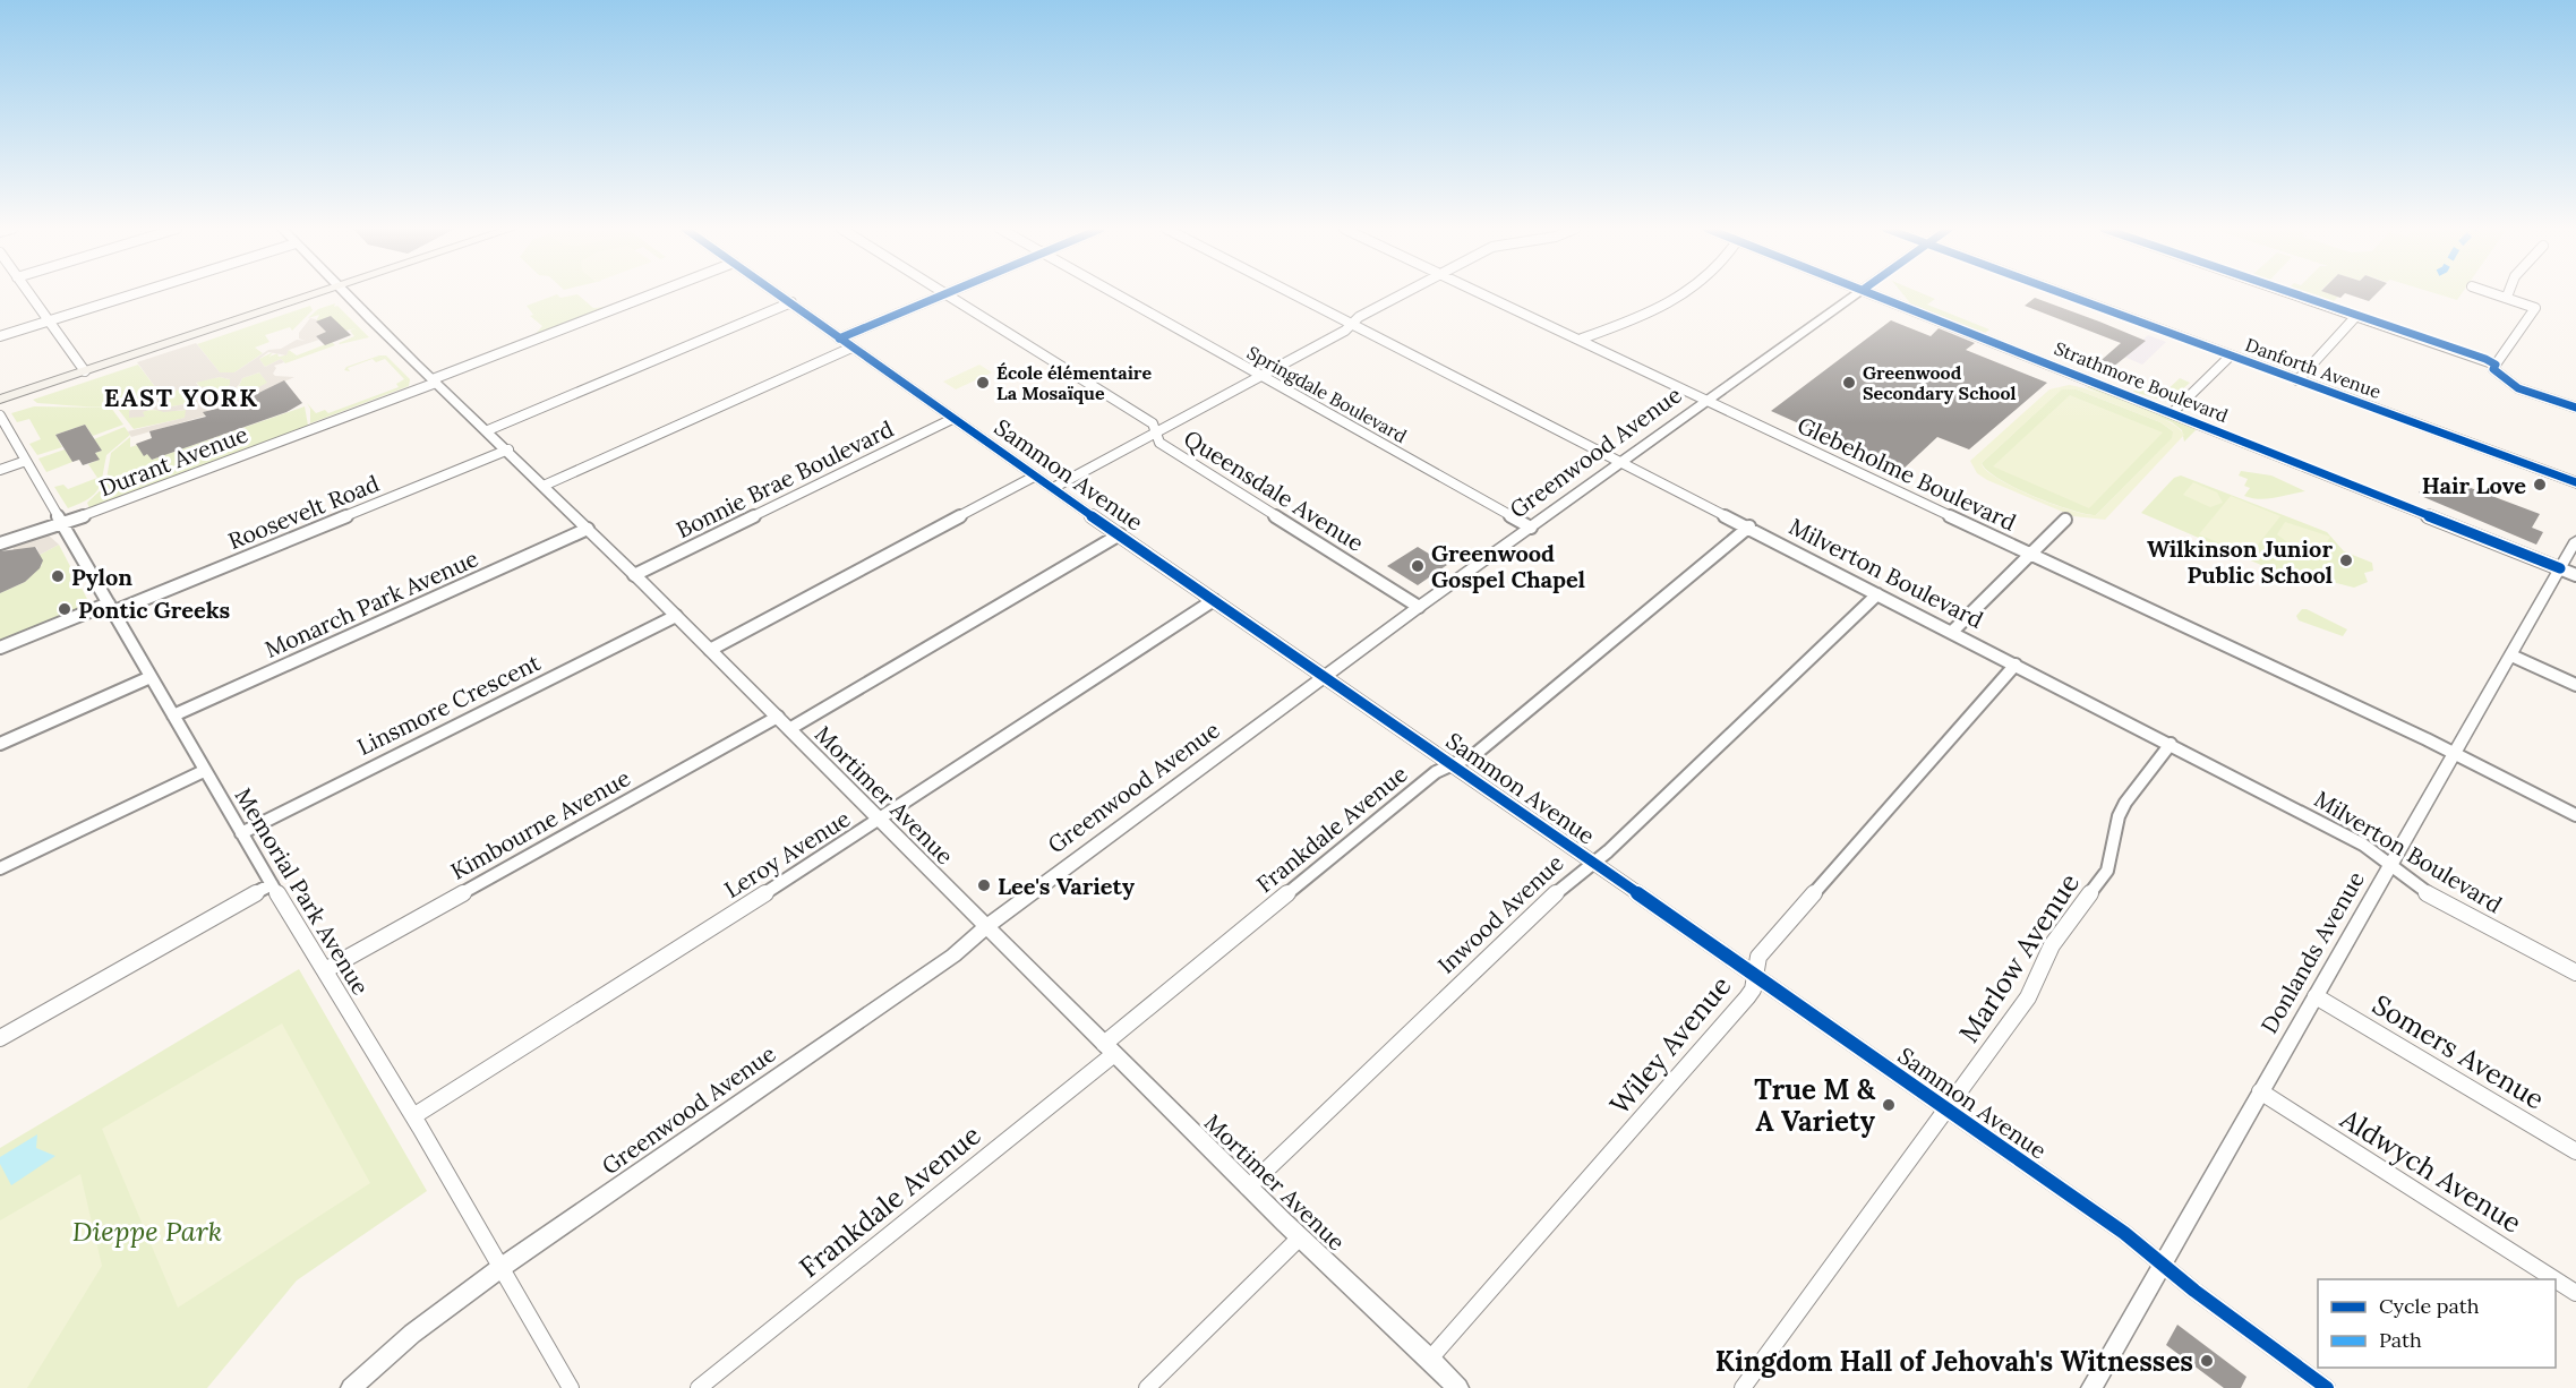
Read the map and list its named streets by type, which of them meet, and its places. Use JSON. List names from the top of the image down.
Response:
{
  "streets": {
    "main road": ["Danforth Avenue"],
    "street": [
      "Strathmore Boulevard",
      "Springdale Boulevard",
      "Greenwood Avenue",
      "Durant Avenue",
      "Glebeholme Boulevard",
      "Sammon Avenue",
      "Bonnie Brae Boulevard",
      "Queensdale Avenue",
      "Roosevelt Road",
      "Milverton Boulevard",
      "Monarch Park Avenue",
      "Linsmore Crescent",
      "Mortimer Avenue",
      "Kimbourne Avenue",
      "Frankdale Avenue",
      "Leroy Avenue",
      "Memorial Park Avenue",
      "Inwood Avenue",
      "Donlands Avenue",
      "Marlow Avenue",
      "Wiley Avenue",
      "Somers Avenue",
      "Aldwych Avenue"
    ]
  },
  "crossings": [
    ["Strathmore Boulevard", "Donlands Avenue"],
    ["Springdale Boulevard", "Greenwood Avenue"],
    ["Greenwood Avenue", "Glebeholme Boulevard"],
    ["Greenwood Avenue", "Sammon Avenue"],
    ["Greenwood Avenue", "Queensdale Avenue"],
    ["Greenwood Avenue", "Milverton Boulevard"],
    ["Greenwood Avenue", "Mortimer Avenue"],
    ["Greenwood Avenue", "Memorial Park Avenue"],
    ["Durant Avenue", "Mortimer Avenue"],
    ["Durant Avenue", "Memorial Park Avenue"],
    ["Glebeholme Boulevard", "Donlands Avenue"],
    ["Sammon Avenue", "Bonnie Brae Boulevard"],
    ["Sammon Avenue", "Kimbourne Avenue"],
    ["Sammon Avenue", "Frankdale Avenue"],
    ["Sammon Avenue", "Leroy Avenue"],
    ["Sammon Avenue", "Inwood Avenue"],
    ["Sammon Avenue", "Donlands Avenue"],
    ["Sammon Avenue", "Marlow Avenue"],
    ["Sammon Avenue", "Wiley Avenue"],
    ["Bonnie Brae Boulevard", "Mortimer Avenue"],
    ["Roosevelt Road", "Mortimer Avenue"],
    ["Roosevelt Road", "Memorial Park Avenue"],
    ["Milverton Boulevard", "Frankdale Avenue"],
    ["Milverton Boulevard", "Inwood Avenue"],
    ["Milverton Boulevard", "Donlands Avenue"],
    ["Milverton Boulevard", "Marlow Avenue"],
    ["Milverton Boulevard", "Wiley Avenue"],
    ["Monarch Park Avenue", "Mortimer Avenue"],
    ["Monarch Park Avenue", "Memorial Park Avenue"],
    ["Linsmore Crescent", "Mortimer Avenue"],
    ["Linsmore Crescent", "Memorial Park Avenue"],
    ["Mortimer Avenue", "Kimbourne Avenue"],
    ["Mortimer Avenue", "Frankdale Avenue"],
    ["Mortimer Avenue", "Leroy Avenue"],
    ["Mortimer Avenue", "Inwood Avenue"],
    ["Mortimer Avenue", "Wiley Avenue"],
    ["Kimbourne Avenue", "Memorial Park Avenue"],
    ["Leroy Avenue", "Memorial Park Avenue"],
    ["Donlands Avenue", "Somers Avenue"],
    ["Donlands Avenue", "Aldwych Avenue"]
  ],
  "districts": ["EAST YORK"],
  "parks": ["Dieppe Park"],
  "places": [
    "École élémentaire La Mosaïque",
    "Greenwood Secondary School",
    "Hair Love",
    "Wilkinson Junior Public School",
    "Greenwood Gospel Chapel",
    "Pylon",
    "Pontic Greeks",
    "Lee's Variety",
    "True M & A Variety",
    "Kingdom Hall of Jehovah's Witnesses"
  ],
  "legend": ["Cycle path", "Path"]
}
